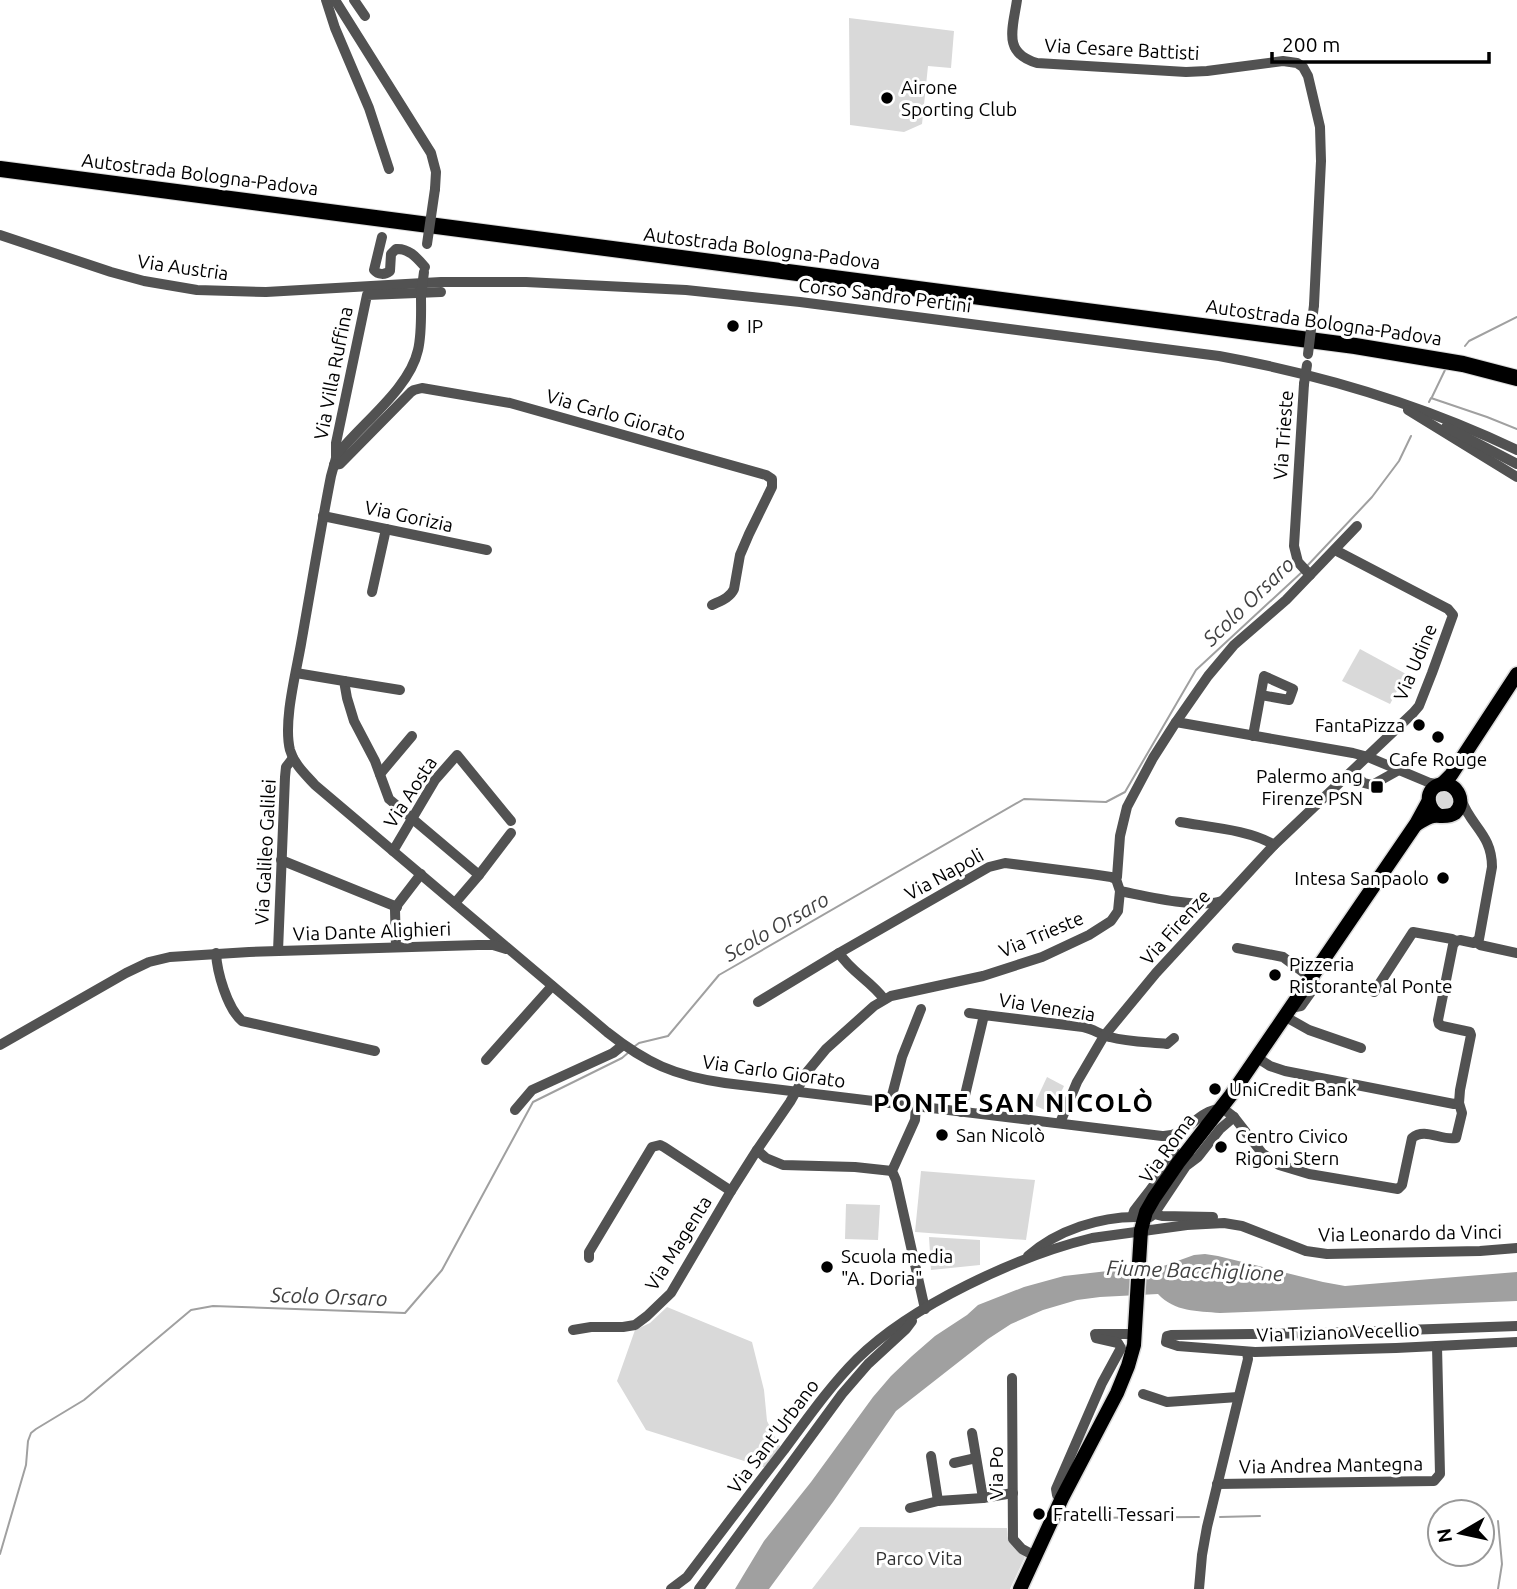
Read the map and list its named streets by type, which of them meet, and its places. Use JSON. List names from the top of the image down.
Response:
{
  "streets": {
    "highway": ["Autostrada Bologna-Padova"],
    "main road": ["Via Roma"],
    "street": [
      "Via Cesare Battisti",
      "Via Austria",
      "Corso Sandro Pertini",
      "Via Villa Ruffina",
      "Via Carlo Giorato",
      "Via Trieste",
      "Via Gorizia",
      "Via Udine",
      "Via Aosta",
      "Via Galileo Galilei",
      "Via Napoli",
      "Via Firenze",
      "Via Dante Alighieri",
      "Via Venezia",
      "Via Leonardo da Vinci",
      "Via Magenta",
      "Via Tiziano Vecellio",
      "Via Sant'Urbano",
      "Via Andrea Mantegna",
      "Via Po"
    ]
  },
  "crossings": [
    ["Via Cesare Battisti", "Via Trieste"],
    ["Via Austria", "Corso Sandro Pertini"],
    ["Via Austria", "Via Villa Ruffina"],
    ["Corso Sandro Pertini", "Via Villa Ruffina"],
    ["Via Villa Ruffina", "Via Carlo Giorato"],
    ["Via Carlo Giorato", "Via Trieste"],
    ["Via Carlo Giorato", "Via Aosta"],
    ["Via Carlo Giorato", "Via Galileo Galilei"],
    ["Via Carlo Giorato", "Via Firenze"],
    ["Via Carlo Giorato", "Via Dante Alighieri"],
    ["Via Carlo Giorato", "Via Venezia"],
    ["Via Carlo Giorato", "Via Roma"],
    ["Via Carlo Giorato", "Via Magenta"],
    ["Via Trieste", "Via Magenta"],
    ["Via Udine", "Via Firenze"],
    ["Via Galileo Galilei", "Via Dante Alighieri"],
    ["Via Firenze", "Via Venezia"],
    ["Via Roma", "Via Leonardo da Vinci"],
    ["Via Roma", "Via Sant'Urbano"],
    ["Via Roma", "Via Po"],
    ["Via Leonardo da Vinci", "Via Sant'Urbano"],
    ["Via Tiziano Vecellio", "Via Andrea Mantegna"]
  ],
  "districts": ["PONTE SAN NICOLÒ"],
  "water": ["Scolo Orsaro", "Fiume Bacchiglione"],
  "parks": ["Parco Vita"],
  "places": {
    "other": [
      "Airone Sporting Club",
      "IP",
      "FantaPizza",
      "Cafe Rouge",
      "Intesa Sanpaolo",
      "Pizzeria Ristorante al Ponte",
      "UniCredit Bank",
      "San Nicolò",
      "Centro Civico Rigoni Stern",
      "Scuola media \"A. Doria\"",
      "Fratelli Tessari"
    ],
    "transit": ["Palermo ang Firenze PSN"]
  },
  "scale_bar": "200 m",
  "north": "left"
}
